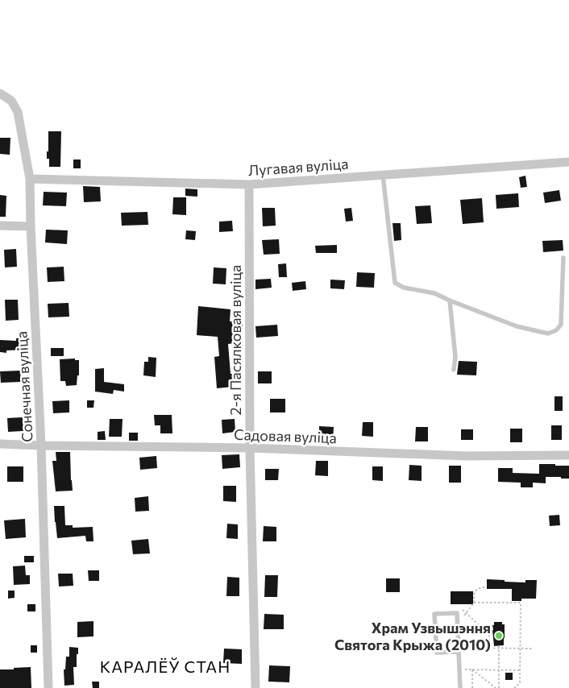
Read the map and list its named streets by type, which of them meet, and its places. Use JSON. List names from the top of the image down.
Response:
{
  "streets": {
    "street": [
      "Лугавая вуліца",
      "2-я Пасялковая вуліца",
      "Сонечная вуліца",
      "Садовая вуліца"
    ]
  },
  "crossings": [
    ["Лугавая вуліца", "2-я Пасялковая вуліца"],
    ["Лугавая вуліца", "Сонечная вуліца"],
    ["2-я Пасялковая вуліца", "Садовая вуліца"],
    ["Сонечная вуліца", "Садовая вуліца"]
  ],
  "districts": ["КАРАЛЁЎ СТАН"],
  "places": ["Храм Узвышэння Святога Крыжа (2010)"]
}
